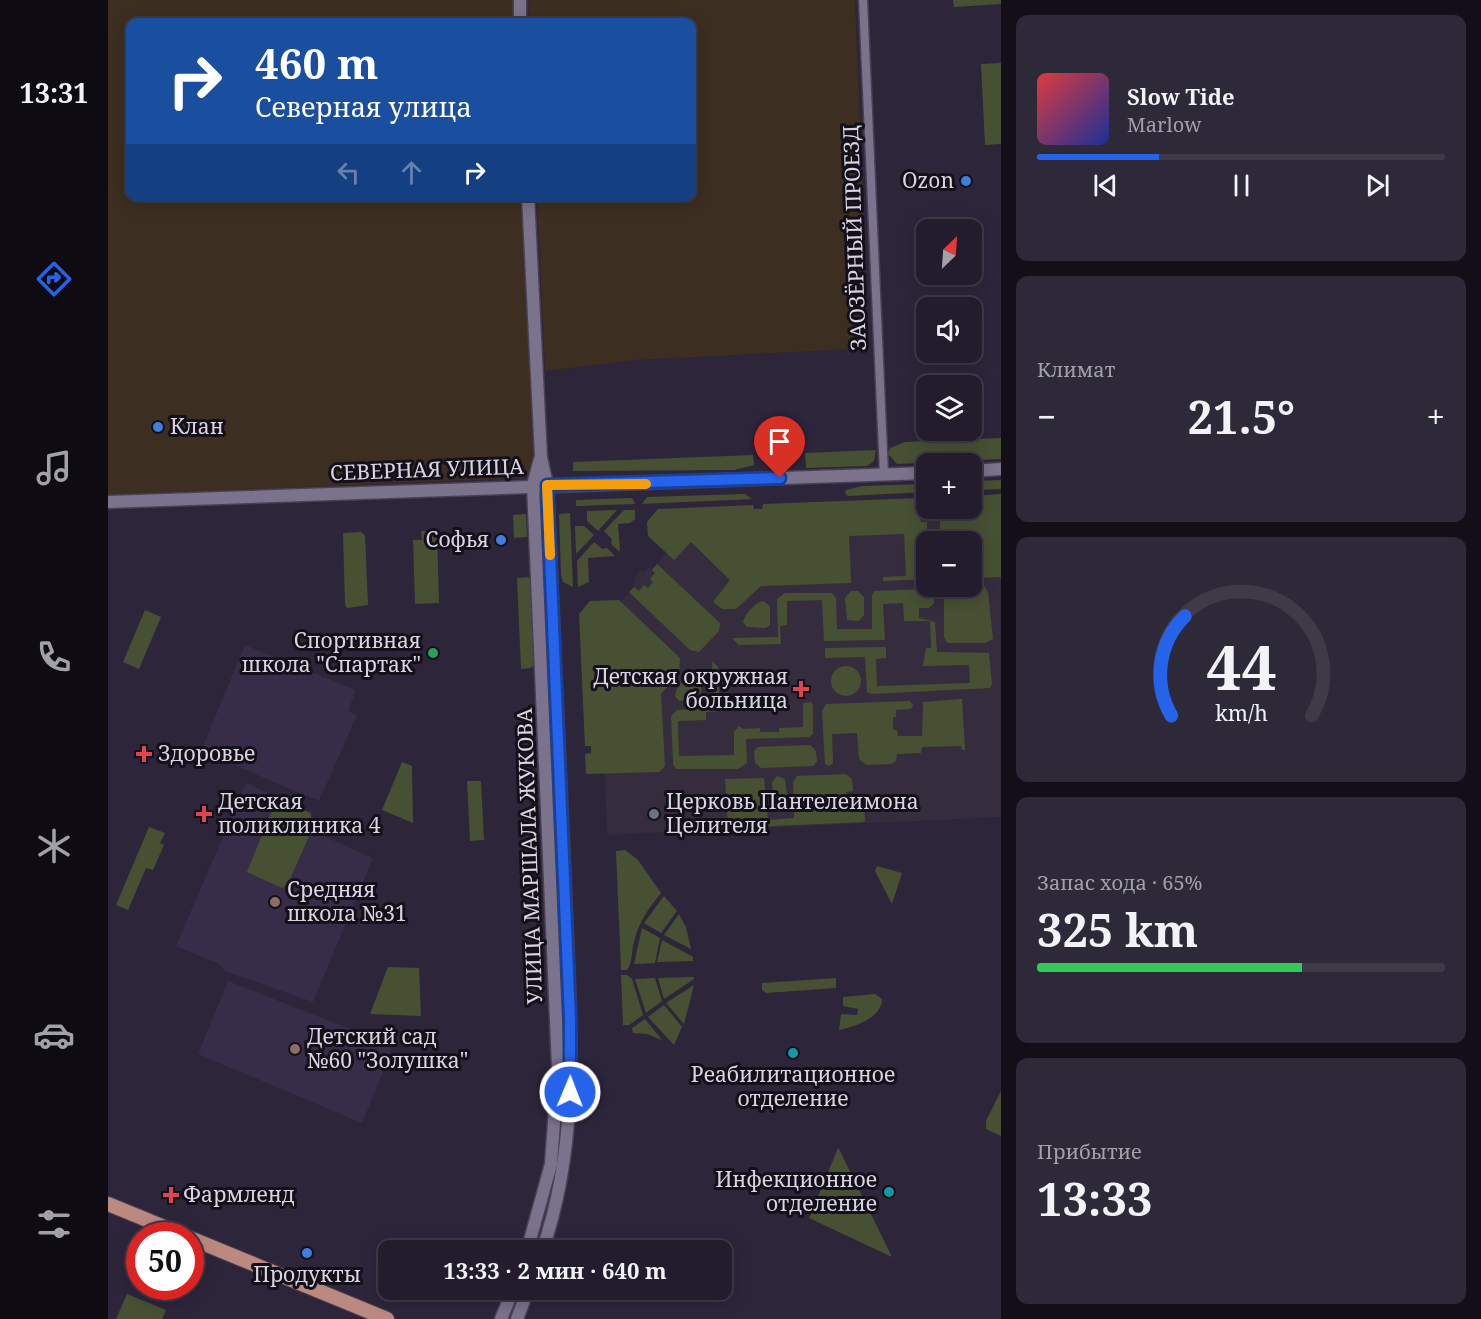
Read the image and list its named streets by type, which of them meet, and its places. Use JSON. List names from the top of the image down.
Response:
{
  "streets": {
    "main road": ["СЕВЕРНАЯ УЛИЦА", "УЛИЦА МАРШАЛА ЖУКОВА"],
    "street": ["ЗАОЗЁРНЫЙ ПРОЕЗД"]
  },
  "crossings": [
    ["ЗАОЗЁРНЫЙ ПРОЕЗД", "СЕВЕРНАЯ УЛИЦА"],
    ["СЕВЕРНАЯ УЛИЦА", "УЛИЦА МАРШАЛА ЖУКОВА"]
  ],
  "places": {
    "other": [
      "Ozon",
      "Клан",
      "Софья",
      "Спортивная школа \"Спартак\"",
      "Церковь Пантелеимона Целителя",
      "Средняя школа №31",
      "Детский сад №60 \"Золушка\"",
      "Реабилитационное отделение",
      "Инфекционное отделение",
      "Продукты"
    ],
    "health": [
      "Детская окружная больница",
      "Здоровье",
      "Детская поликлиника 4",
      "Фармленд"
    ]
  },
  "north": "top right",
  "page": {
    "tabs": "13:31",
    "turn": ["460 m", "Северная улица"],
    "song": ["Slow Tide", "Marlow"],
    "map_buttons": ["+", "−"],
    "tile": [
      "Климат",
      ["Запас хода · 65%", "325 km"],
      ["Прибытие", "13:33"]
    ],
    "heat": ["−", "21.5°", "+"],
    "limit": "50",
    "trip": "13:33 · 2 мин · 640 m",
    "gauge": ["44", "km/h"]
  }
}
